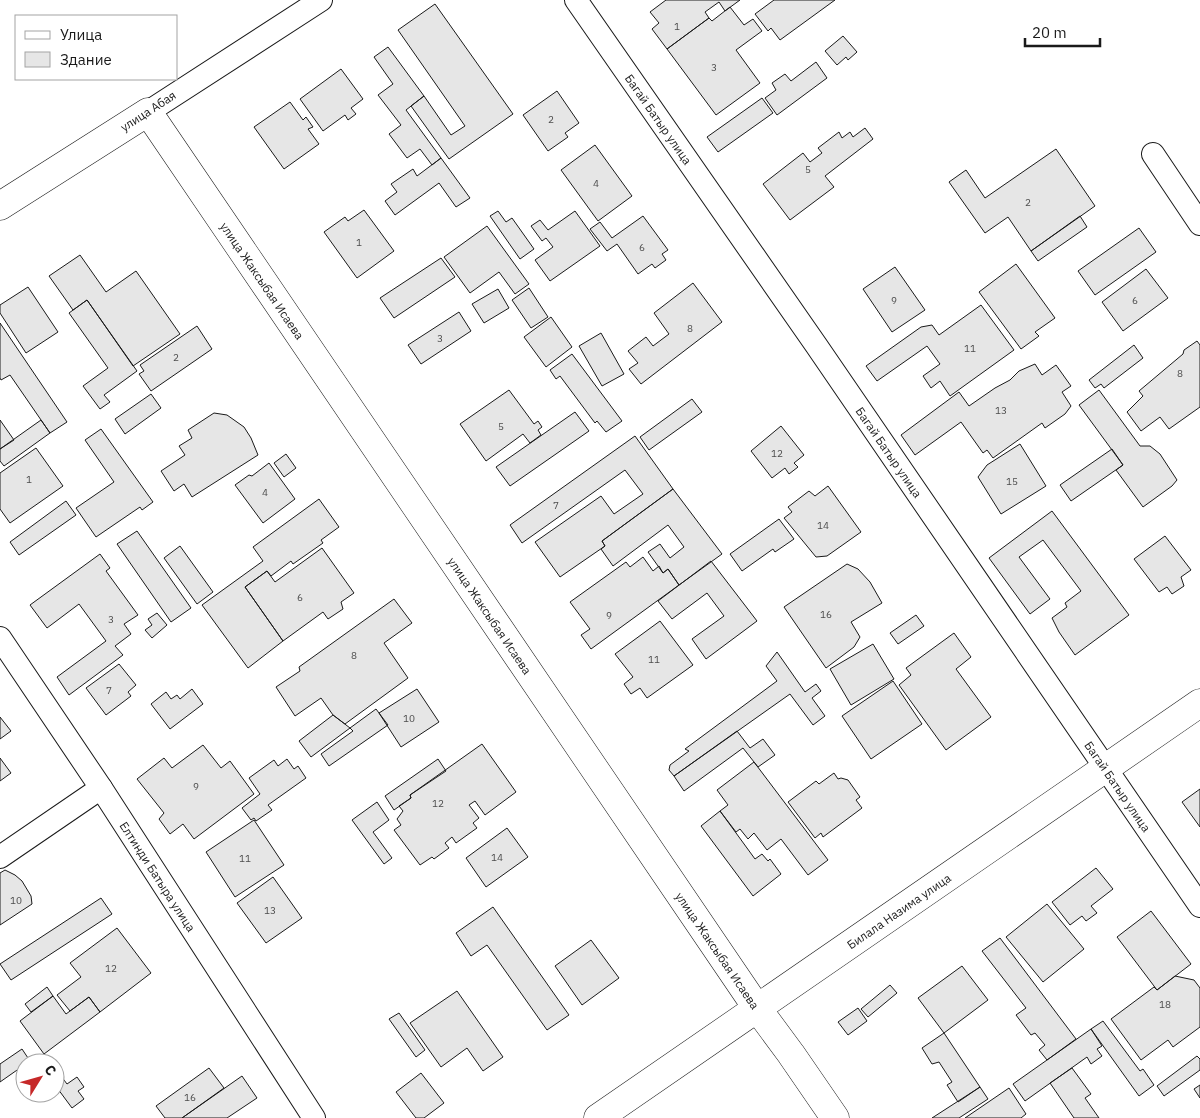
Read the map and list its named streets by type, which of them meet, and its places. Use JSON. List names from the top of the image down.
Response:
{
  "streets": {
    "street": [
      "улица Абая",
      "Багай Батыр улица",
      "улица Жаксыбая Исаева",
      "Елтинди Батыра улица",
      "Билала Назима улица"
    ]
  },
  "crossings": [
    ["улица Абая", "улица Жаксыбая Исаева"],
    ["Багай Батыр улица", "Билала Назима улица"],
    ["улица Жаксыбая Исаева", "Билала Назима улица"]
  ],
  "house_numbers": [
    "1",
    "3",
    "2",
    "5",
    "4",
    "2",
    "1",
    "6",
    "9",
    "6",
    "8",
    "3",
    "11",
    "2",
    "8",
    "13",
    "5",
    "12",
    "1",
    "15",
    "4",
    "7",
    "14",
    "6",
    "16",
    "9",
    "3",
    "8",
    "11",
    "7",
    "10",
    "9",
    "12",
    "14",
    "11",
    "10",
    "13",
    "12",
    "18",
    "16"
  ],
  "legend": ["Улица", "Здание"],
  "scale_bar": "20 m",
  "north": "top right"
}
